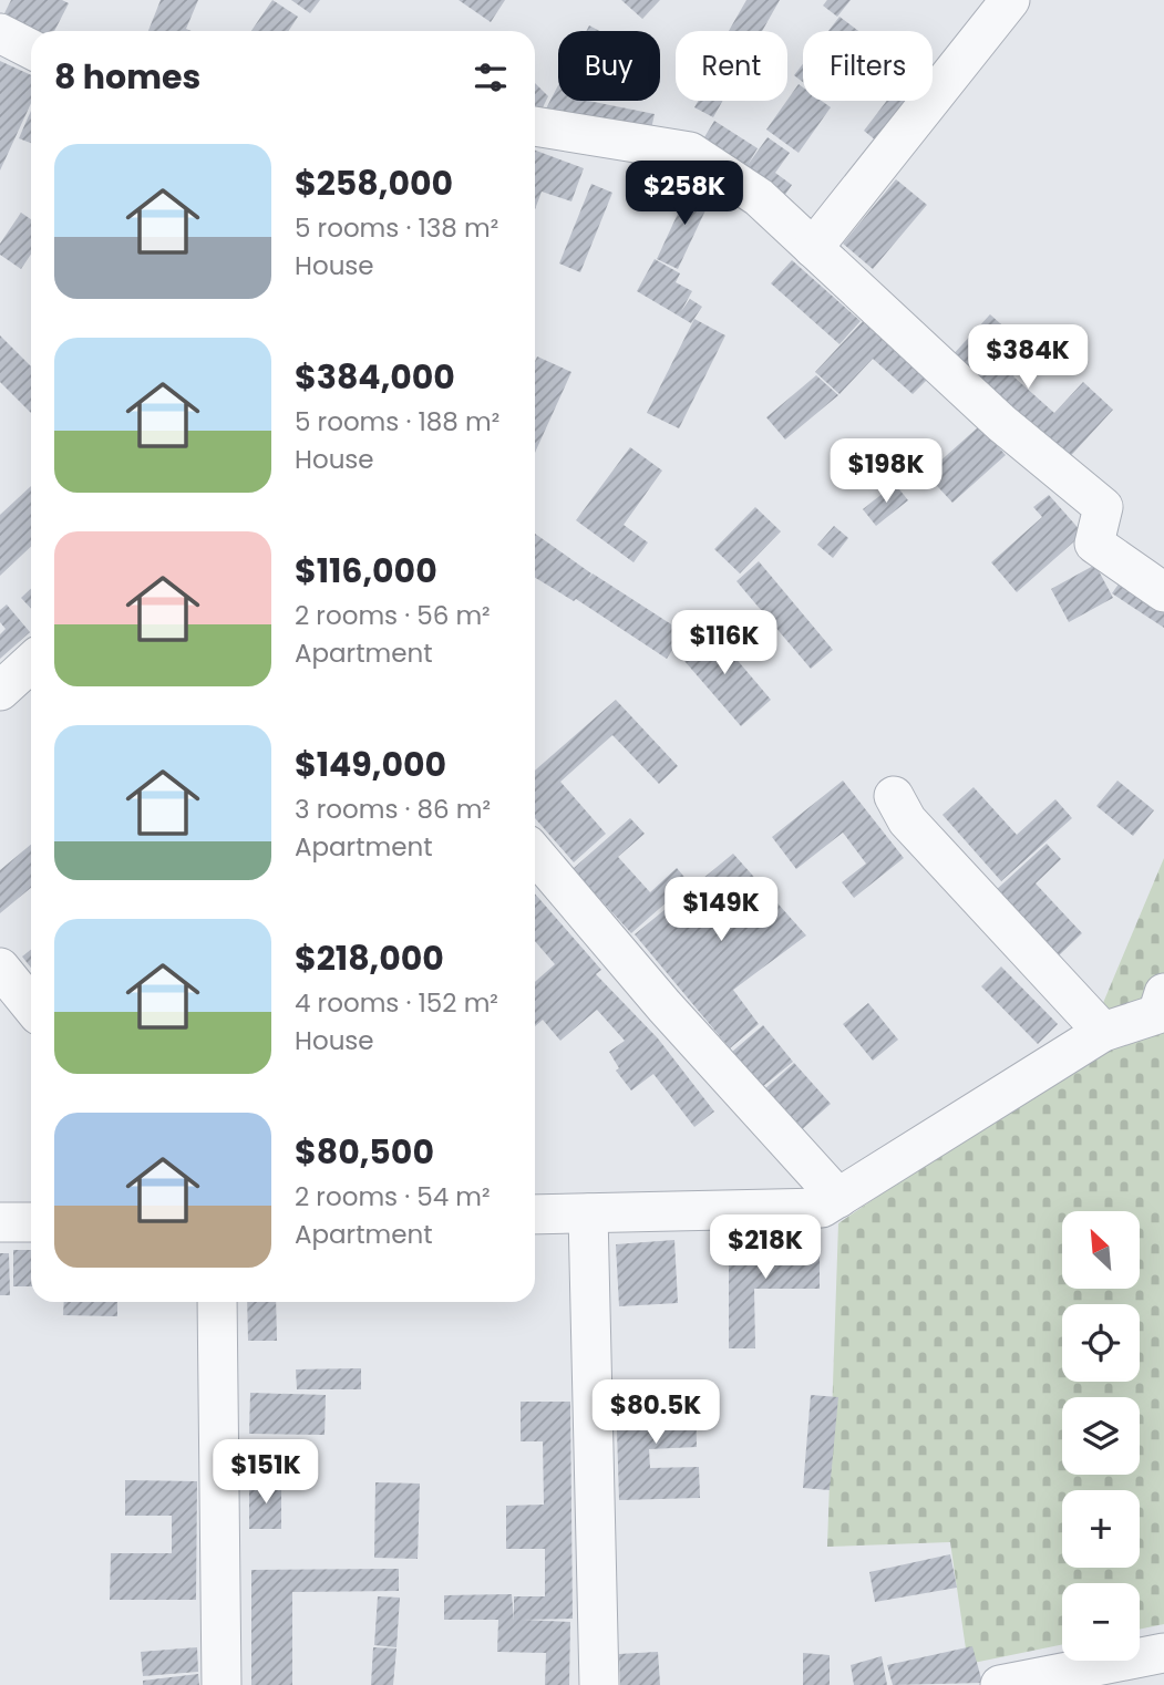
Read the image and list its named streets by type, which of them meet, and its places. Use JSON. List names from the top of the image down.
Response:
{
  "north": "top left",
  "page": {
    "chip": ["Buy", "Rent", "Filters"],
    "heading": "8 homes",
    "list": [
      {
        "name": "$258,000",
        "note": "5 rooms · 138 m² · House"
      },
      {
        "name": "$384,000",
        "note": "5 rooms · 188 m² · House"
      },
      {
        "name": "$116,000",
        "note": "2 rooms · 56 m² · Apartment"
      },
      {
        "name": "$149,000",
        "note": "3 rooms · 86 m² · Apartment"
      },
      {
        "name": "$218,000",
        "note": "4 rooms · 152 m² · House"
      },
      {
        "name": "$80,500",
        "note": "2 rooms · 54 m² · Apartment"
      }
    ],
    "price": [
      "$258K",
      "$384K",
      "$198K",
      "$116K",
      "$149K",
      "$218K",
      "$80.5K",
      "$151K"
    ],
    "map_buttons": ["+", "−"]
  }
}
